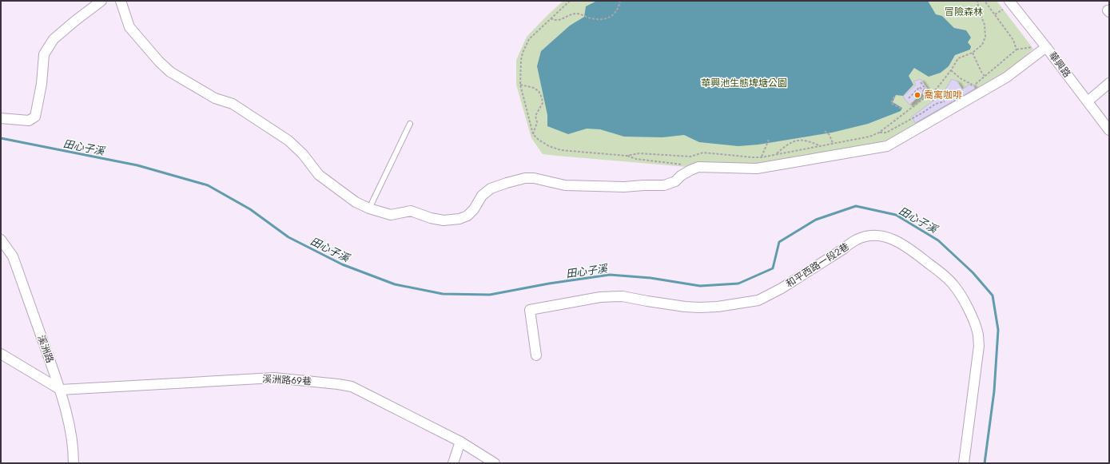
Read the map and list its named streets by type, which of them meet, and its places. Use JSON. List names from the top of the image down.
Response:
{
  "streets": {
    "street": [
      "華興路",
      "和平西路一段2巷",
      "溪洲路",
      "溪洲路69巷"
    ]
  },
  "crossings": [
    ["溪洲路", "溪洲路69巷"]
  ],
  "water": ["田心子溪"],
  "parks": ["冒險森林", "華興池生態埤塘公園"],
  "places": ["喬寓咖啡"]
}
